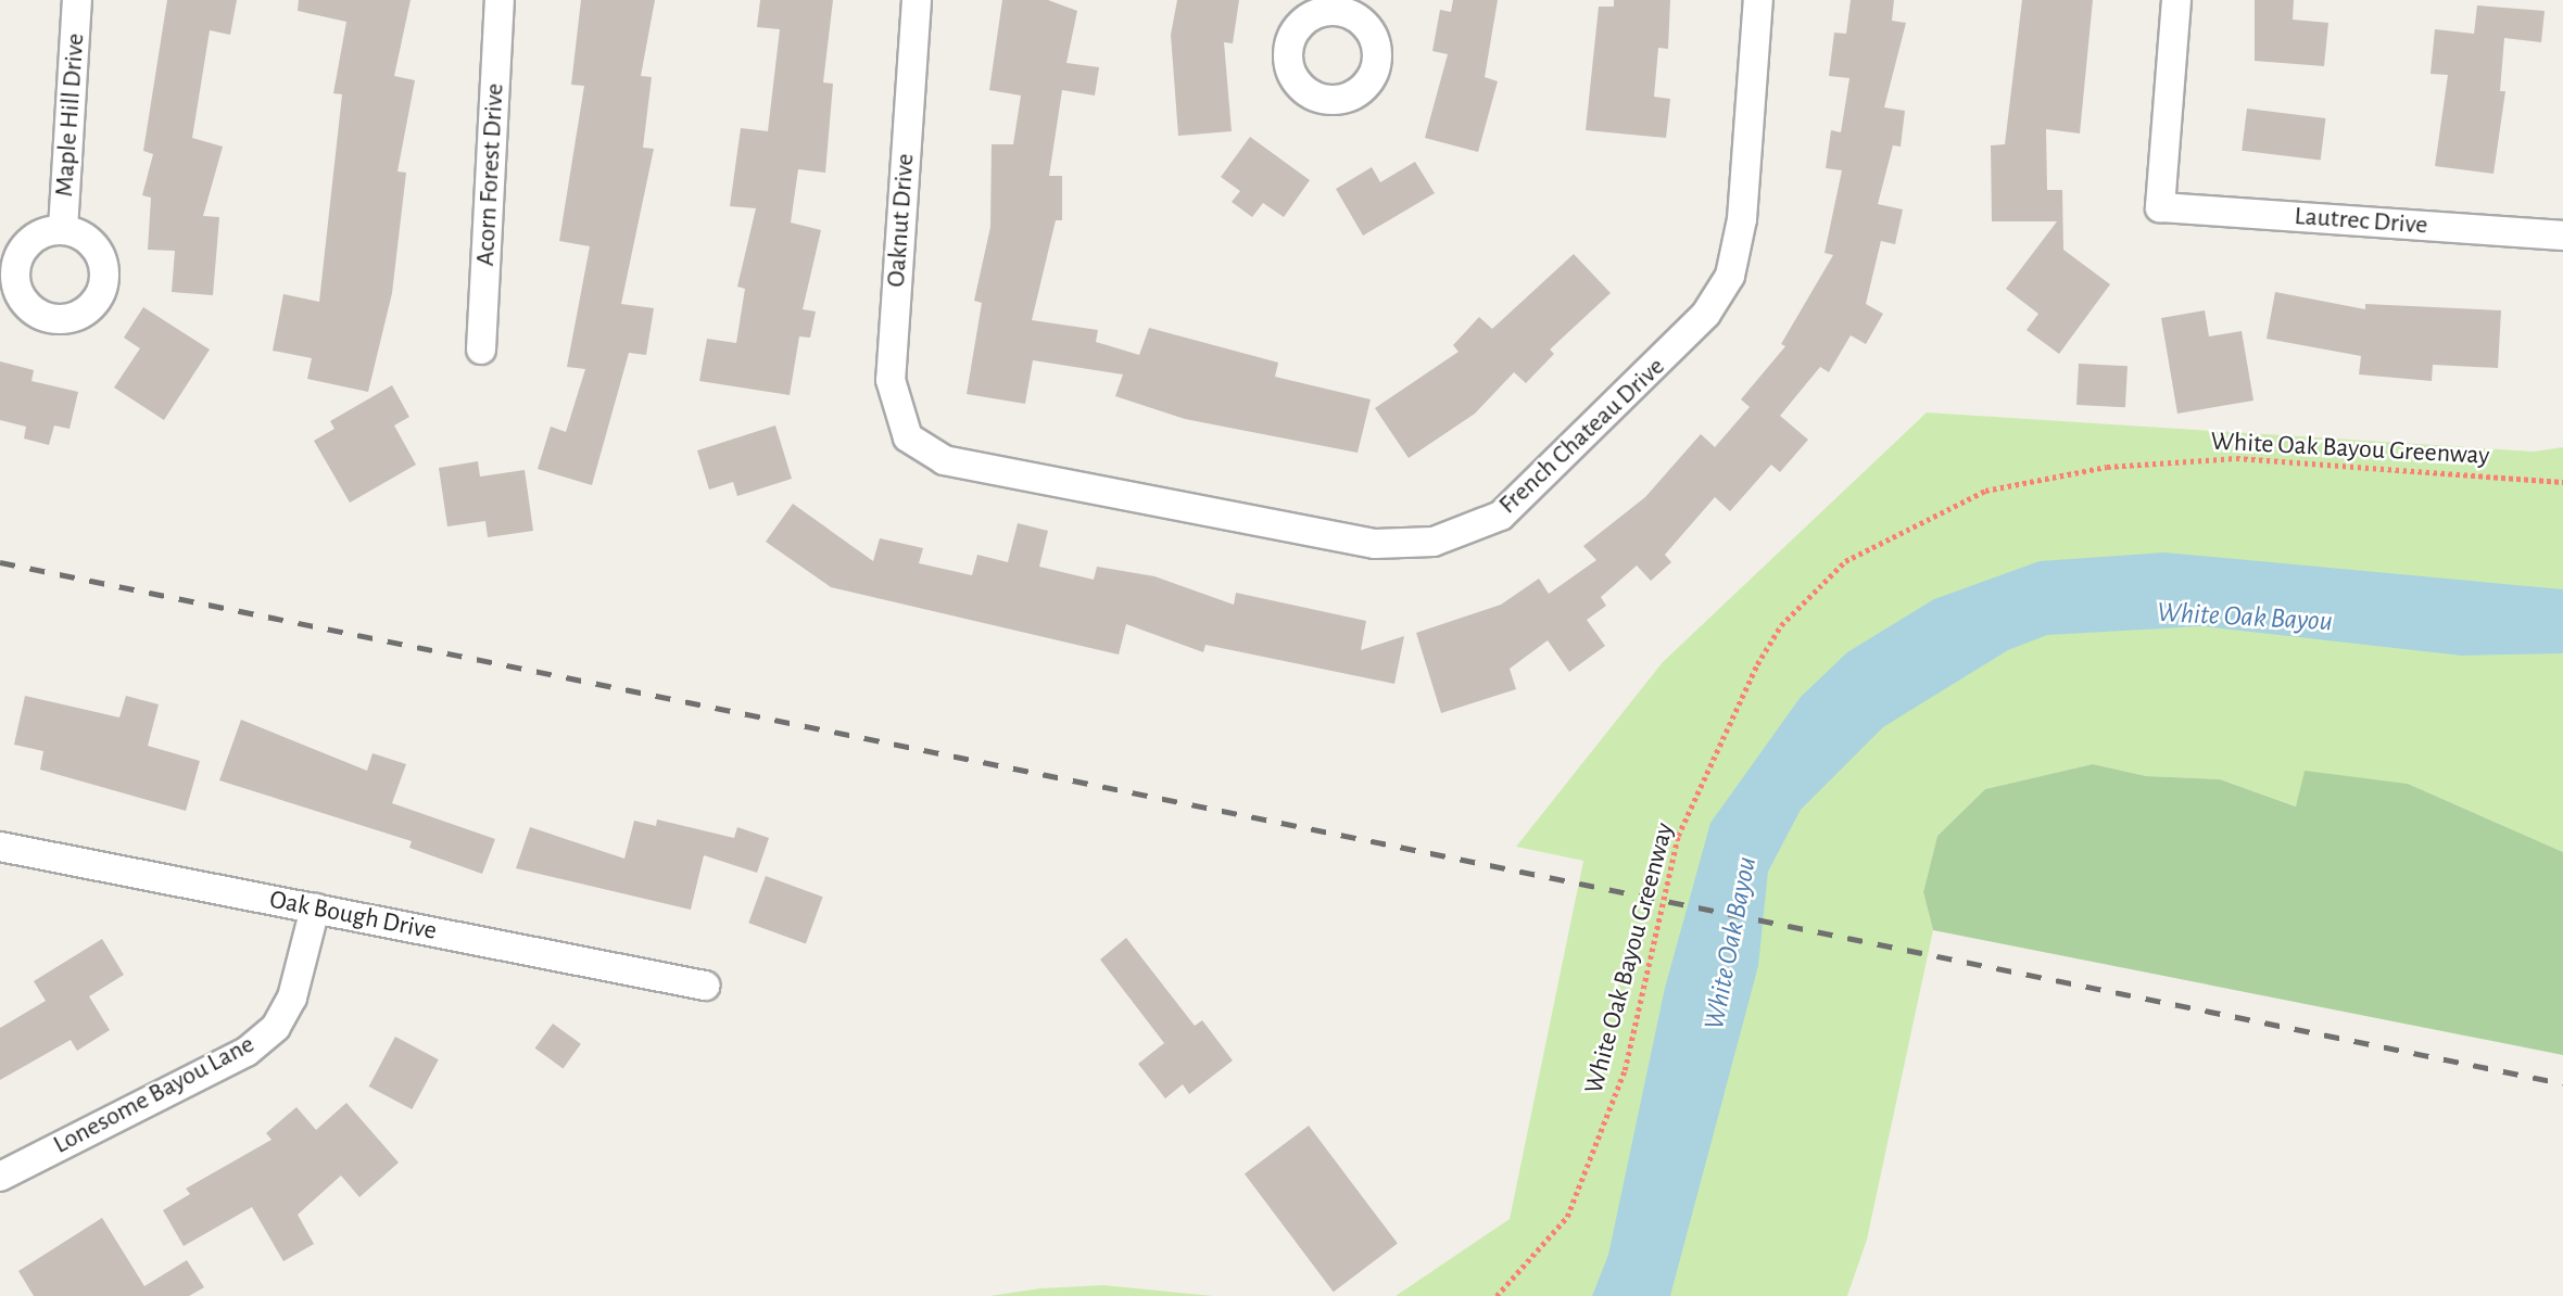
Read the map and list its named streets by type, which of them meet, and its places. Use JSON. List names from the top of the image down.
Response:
{
  "streets": {
    "street": [
      "Maple Hill Drive",
      "Acorn Forest Drive",
      "Oaknut Drive",
      "Lautrec Drive",
      "French Chateau Drive",
      "Oak Bough Drive",
      "Lonesome Bayou Lane"
    ],
    "path": ["White Oak Bayou Greenway"]
  },
  "crossings": [
    ["Oaknut Drive", "French Chateau Drive"],
    ["Oak Bough Drive", "Lonesome Bayou Lane"]
  ],
  "water": ["White Oak Bayou"]
}
